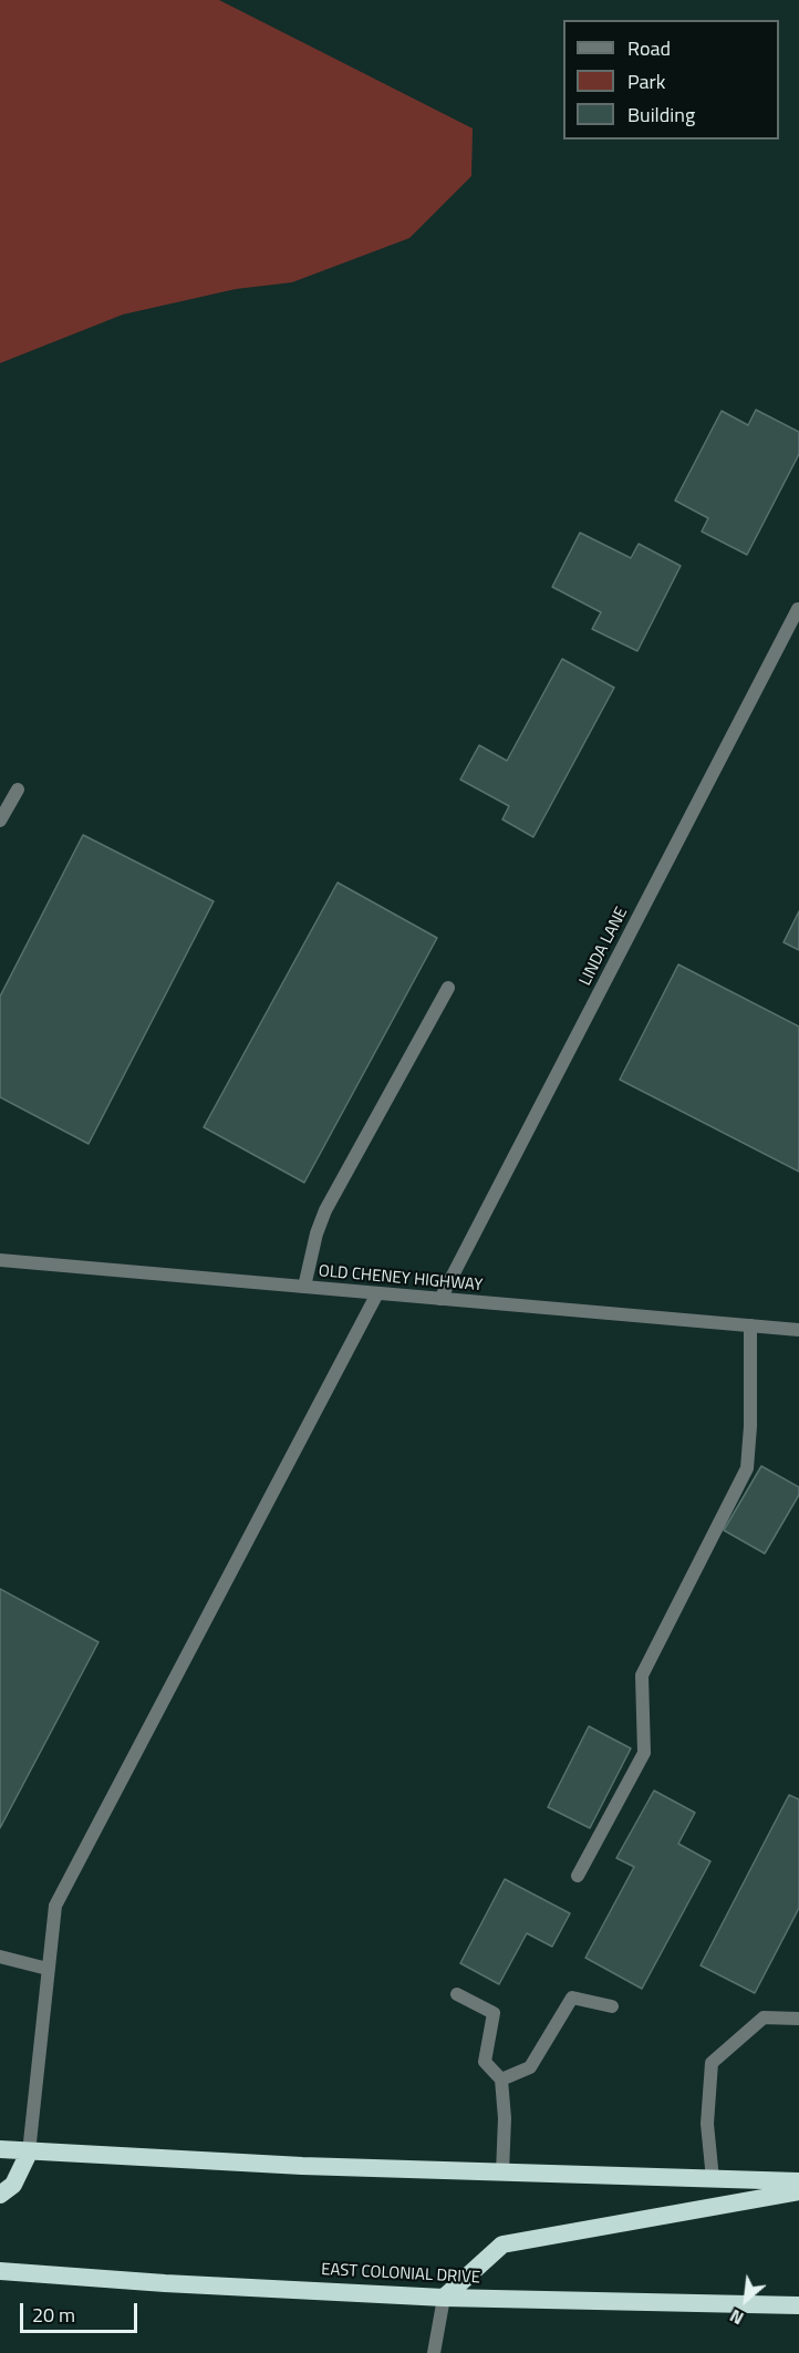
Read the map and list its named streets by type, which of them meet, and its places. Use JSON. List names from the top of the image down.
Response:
{
  "streets": {
    "highway": ["EAST COLONIAL DRIVE"],
    "street": ["LINDA LANE", "OLD CHENEY HIGHWAY"]
  },
  "crossings": [
    ["LINDA LANE", "OLD CHENEY HIGHWAY"]
  ],
  "legend": ["Road", "Park", "Building"],
  "scale_bar": "20 m",
  "north": "bottom left"
}
